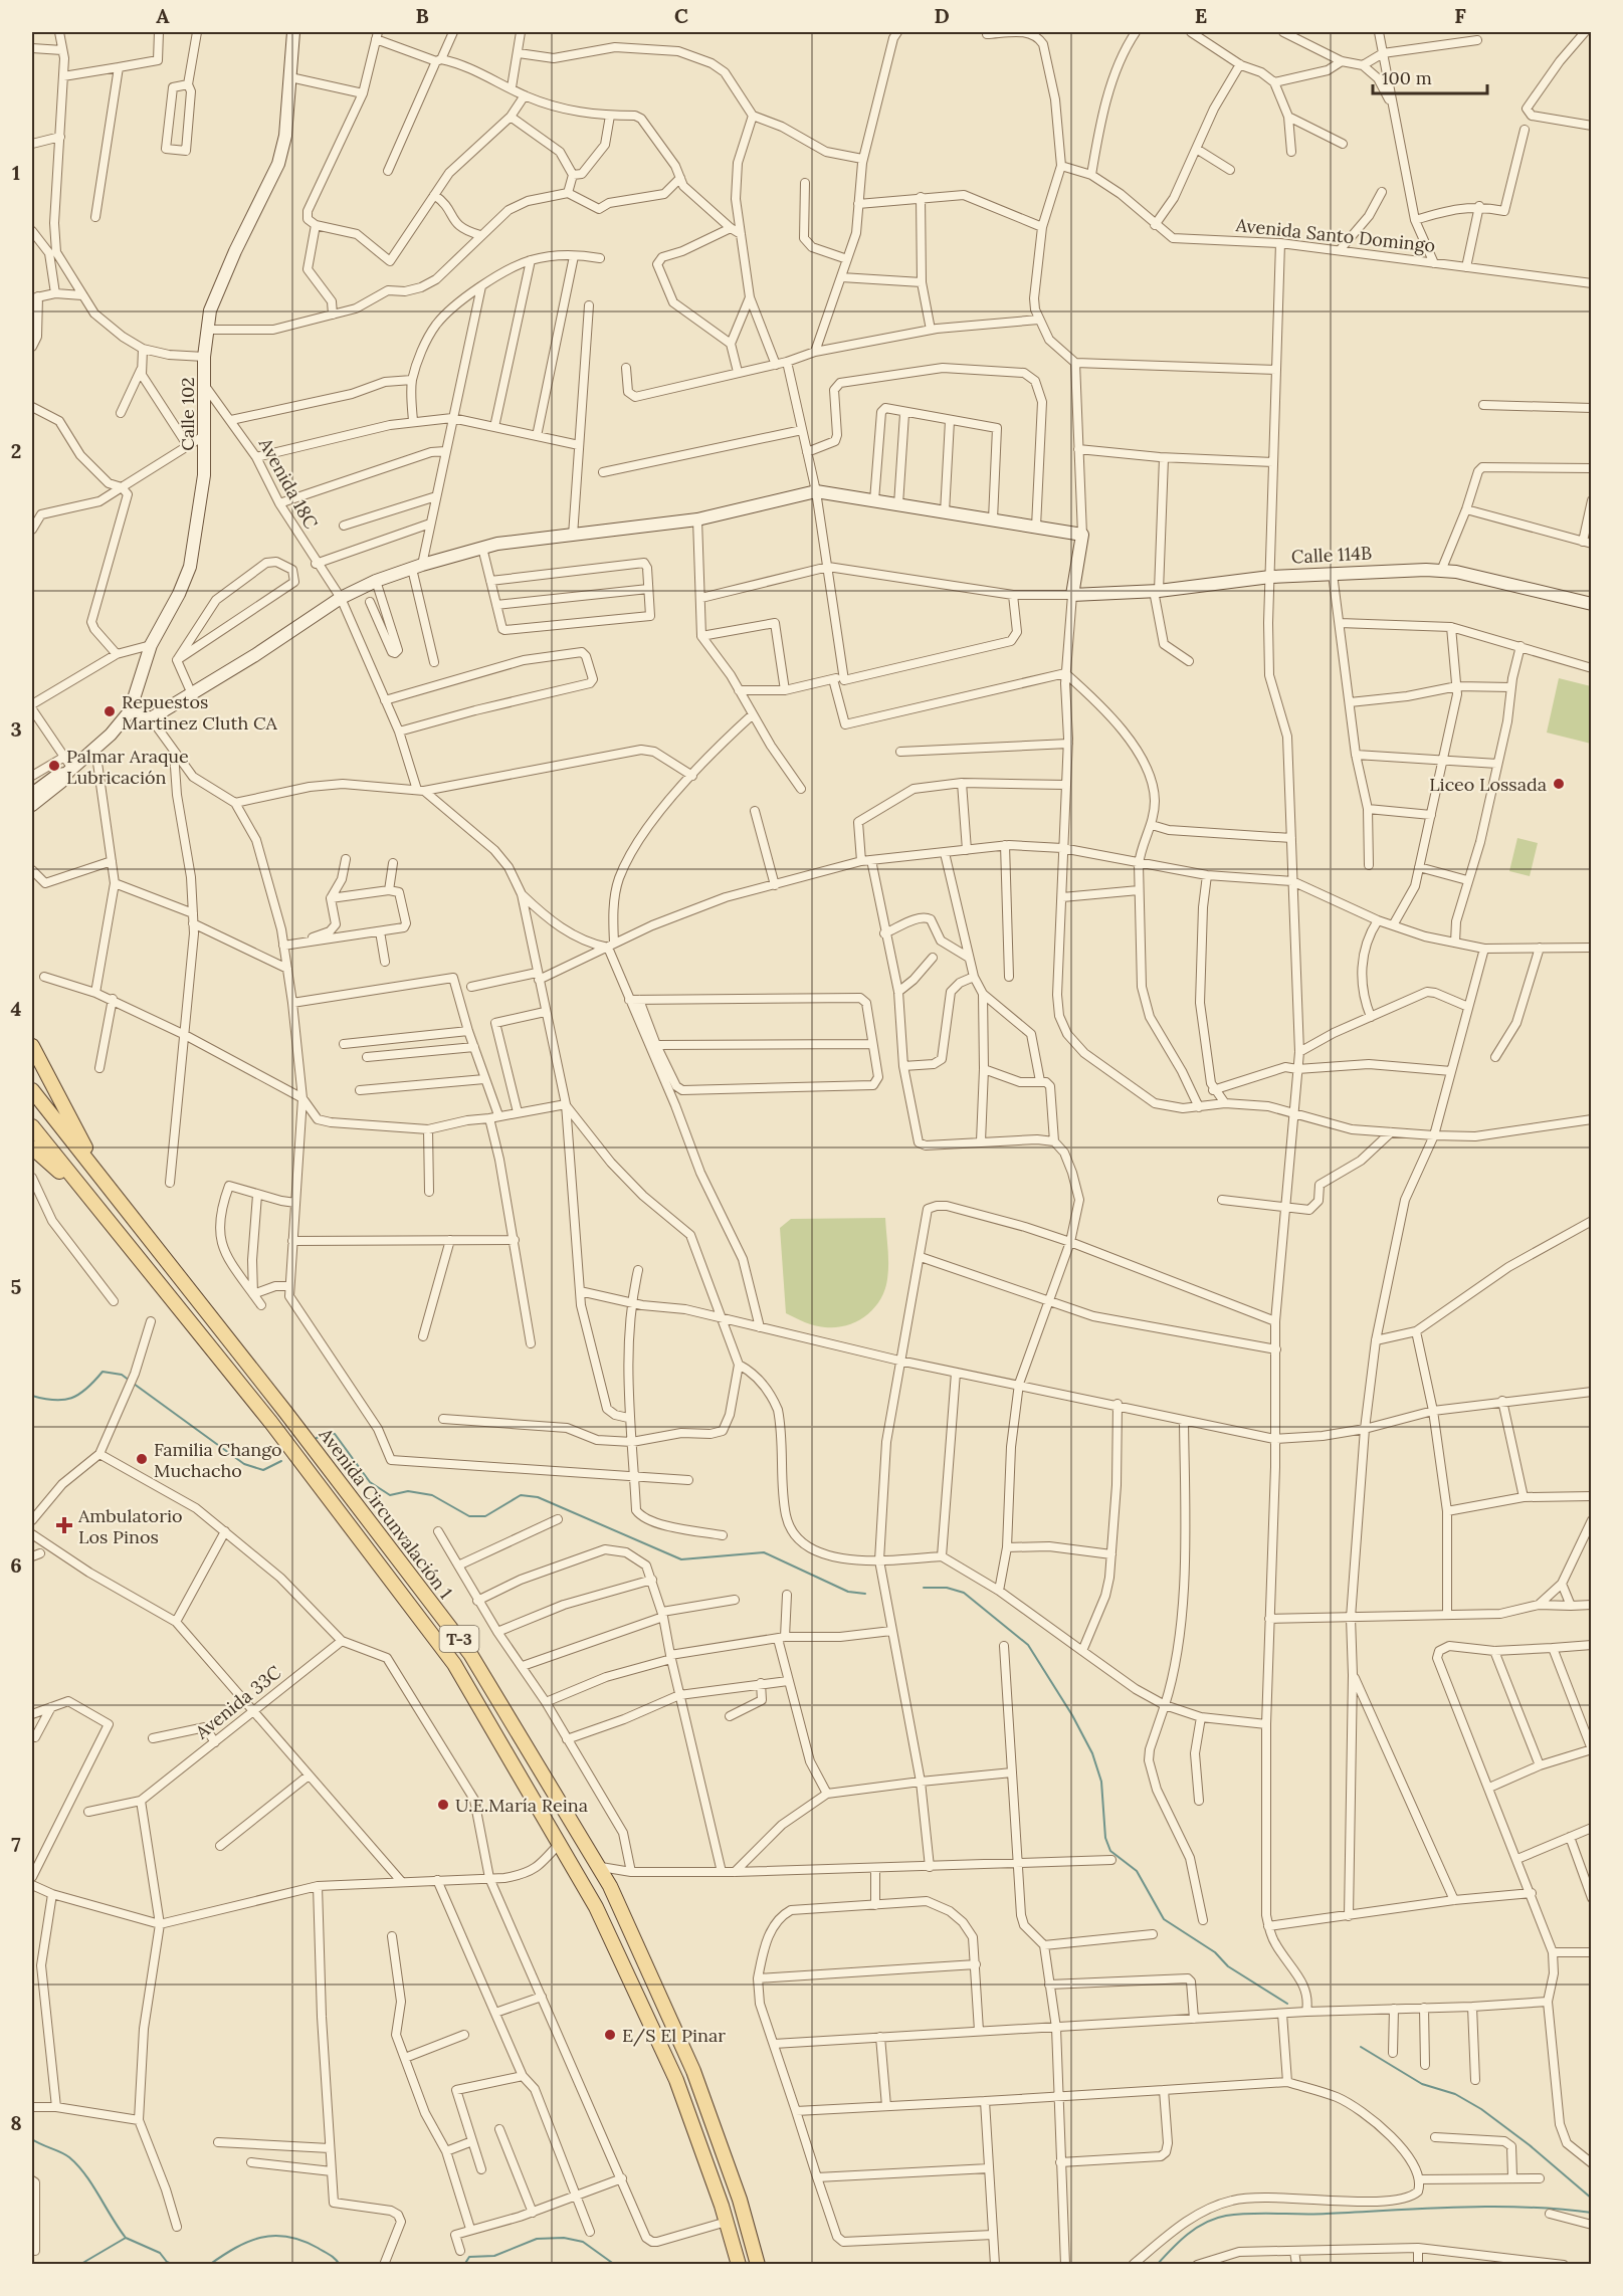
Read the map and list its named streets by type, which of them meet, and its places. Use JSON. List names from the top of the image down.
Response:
{
  "streets": {
    "main road": ["Avenida Circunvalación 1", "T-3"],
    "street": [
      "Avenida Santo Domingo",
      "Calle 102",
      "Avenida 18C",
      "Calle 114B",
      "Avenida 33C"
    ]
  },
  "crossings": [
    ["Calle 102", "Avenida 18C"]
  ],
  "places": {
    "other": [
      "Repuestos Martinez Cluth CA",
      "Palmar Araque Lubricación",
      "Liceo Lossada",
      "Familia Chango Muchacho",
      "U.E.María Reina",
      "E/S El Pinar"
    ],
    "health": ["Ambulatorio Los Pinos"]
  },
  "scale_bar": "100 m",
  "grid": {
    "columns": [
      "A",
      "B",
      "C",
      "D",
      "E",
      "F"
    ],
    "rows": [
      "1",
      "2",
      "3",
      "4",
      "5",
      "6",
      "7",
      "8"
    ]
  }
}
